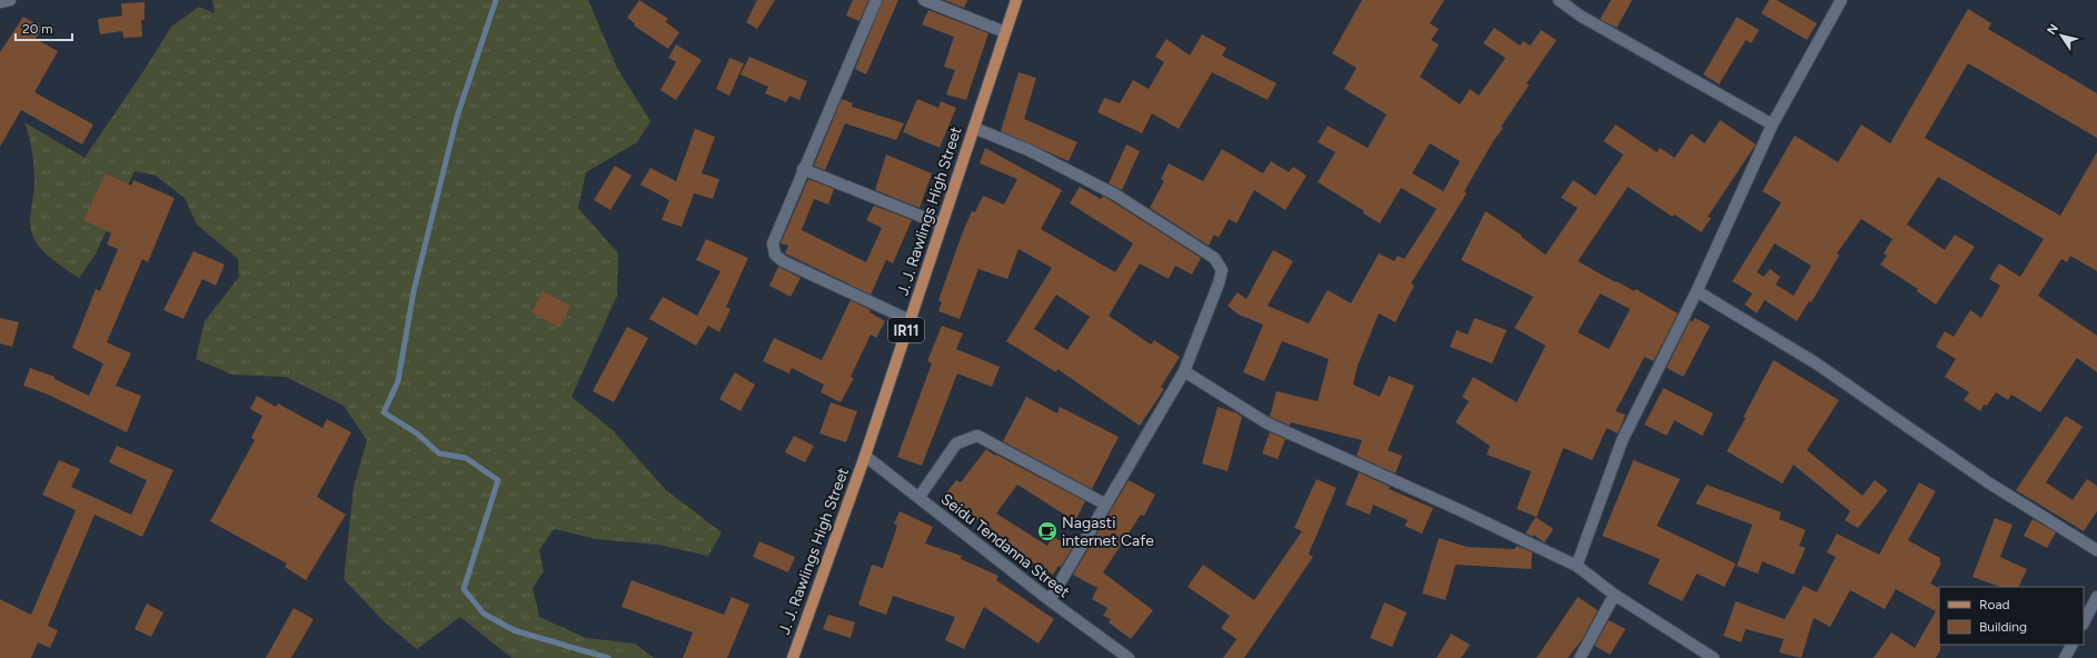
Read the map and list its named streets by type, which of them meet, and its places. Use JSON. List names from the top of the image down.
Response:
{
  "streets": {
    "main road": ["J. J. Rawlings High Street", "IR11"],
    "street": ["Seidu Tendanna Street"]
  },
  "crossings": [
    ["J. J. Rawlings High Street", "Seidu Tendanna Street"]
  ],
  "places": {
    "cafe": ["Nagasti internet Cafe"]
  },
  "legend": ["Road", "Building"],
  "scale_bar": "20 m",
  "north": "top left"
}
